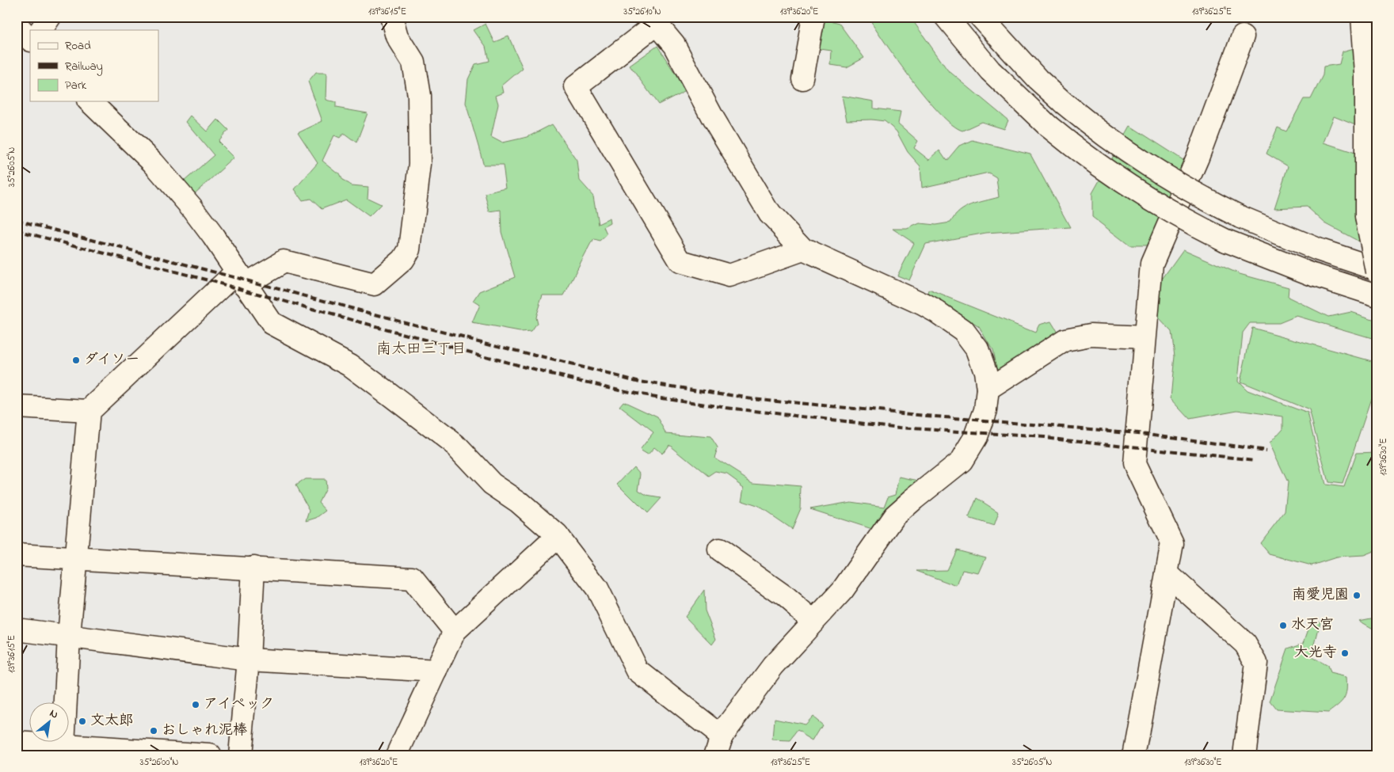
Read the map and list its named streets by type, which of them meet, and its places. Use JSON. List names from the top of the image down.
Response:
{
  "districts": ["南太田三丁目"],
  "places": [
    "ダイソー",
    "南愛児園",
    "水天宮",
    "大光寺",
    "アイペック",
    "文太郎",
    "おしゃれ泥棒"
  ],
  "legend": ["Road", "Railway", "Park"],
  "north": "top right",
  "coordinates": [
    "139°36'15\"E",
    "35°26'10\"N",
    "139°36'20\"E",
    "139°36'25\"E",
    "35°26'05\"N",
    "139°36'30\"E",
    "35°26'00\"N"
  ]
}
